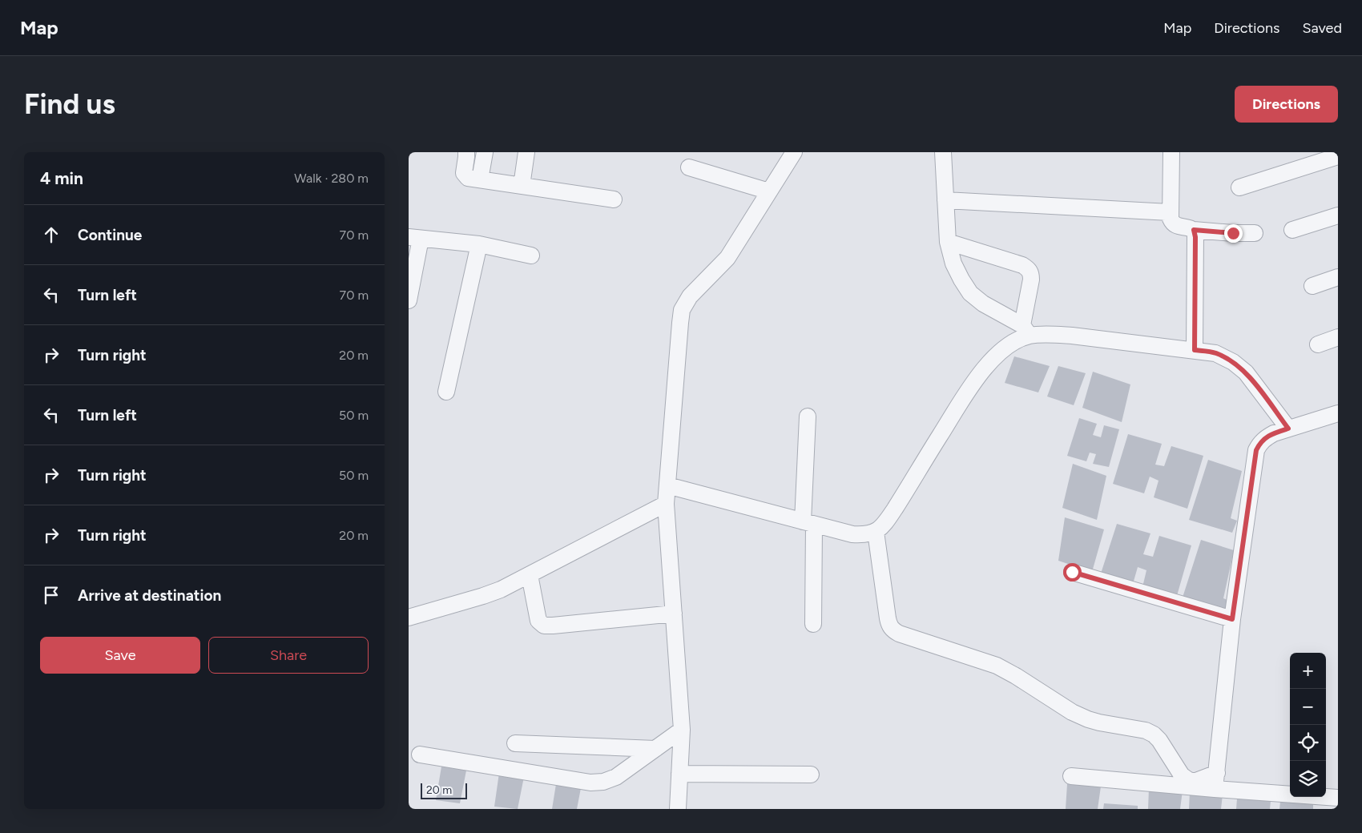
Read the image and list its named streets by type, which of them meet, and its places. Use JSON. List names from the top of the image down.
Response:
{
  "scale_bar": "20 m",
  "page": {
    "header": "Map",
    "nav": ["Map", "Directions", "Saved"],
    "buttons": [
      "Directions",
      ["Save", "Share"]
    ],
    "title": "Find us",
    "heading": ["4 min", "Walk · 280 m"],
    "list": [
      ["Continue", "70 m"],
      ["Turn left", "70 m"],
      ["Turn right", "20 m"],
      ["Turn left", "50 m"],
      ["Turn right", "50 m"],
      ["Turn right", "20 m"],
      "Arrive at destination"
    ],
    "map_buttons": ["+", "−"],
    "scale": "20 m"
  }
}
